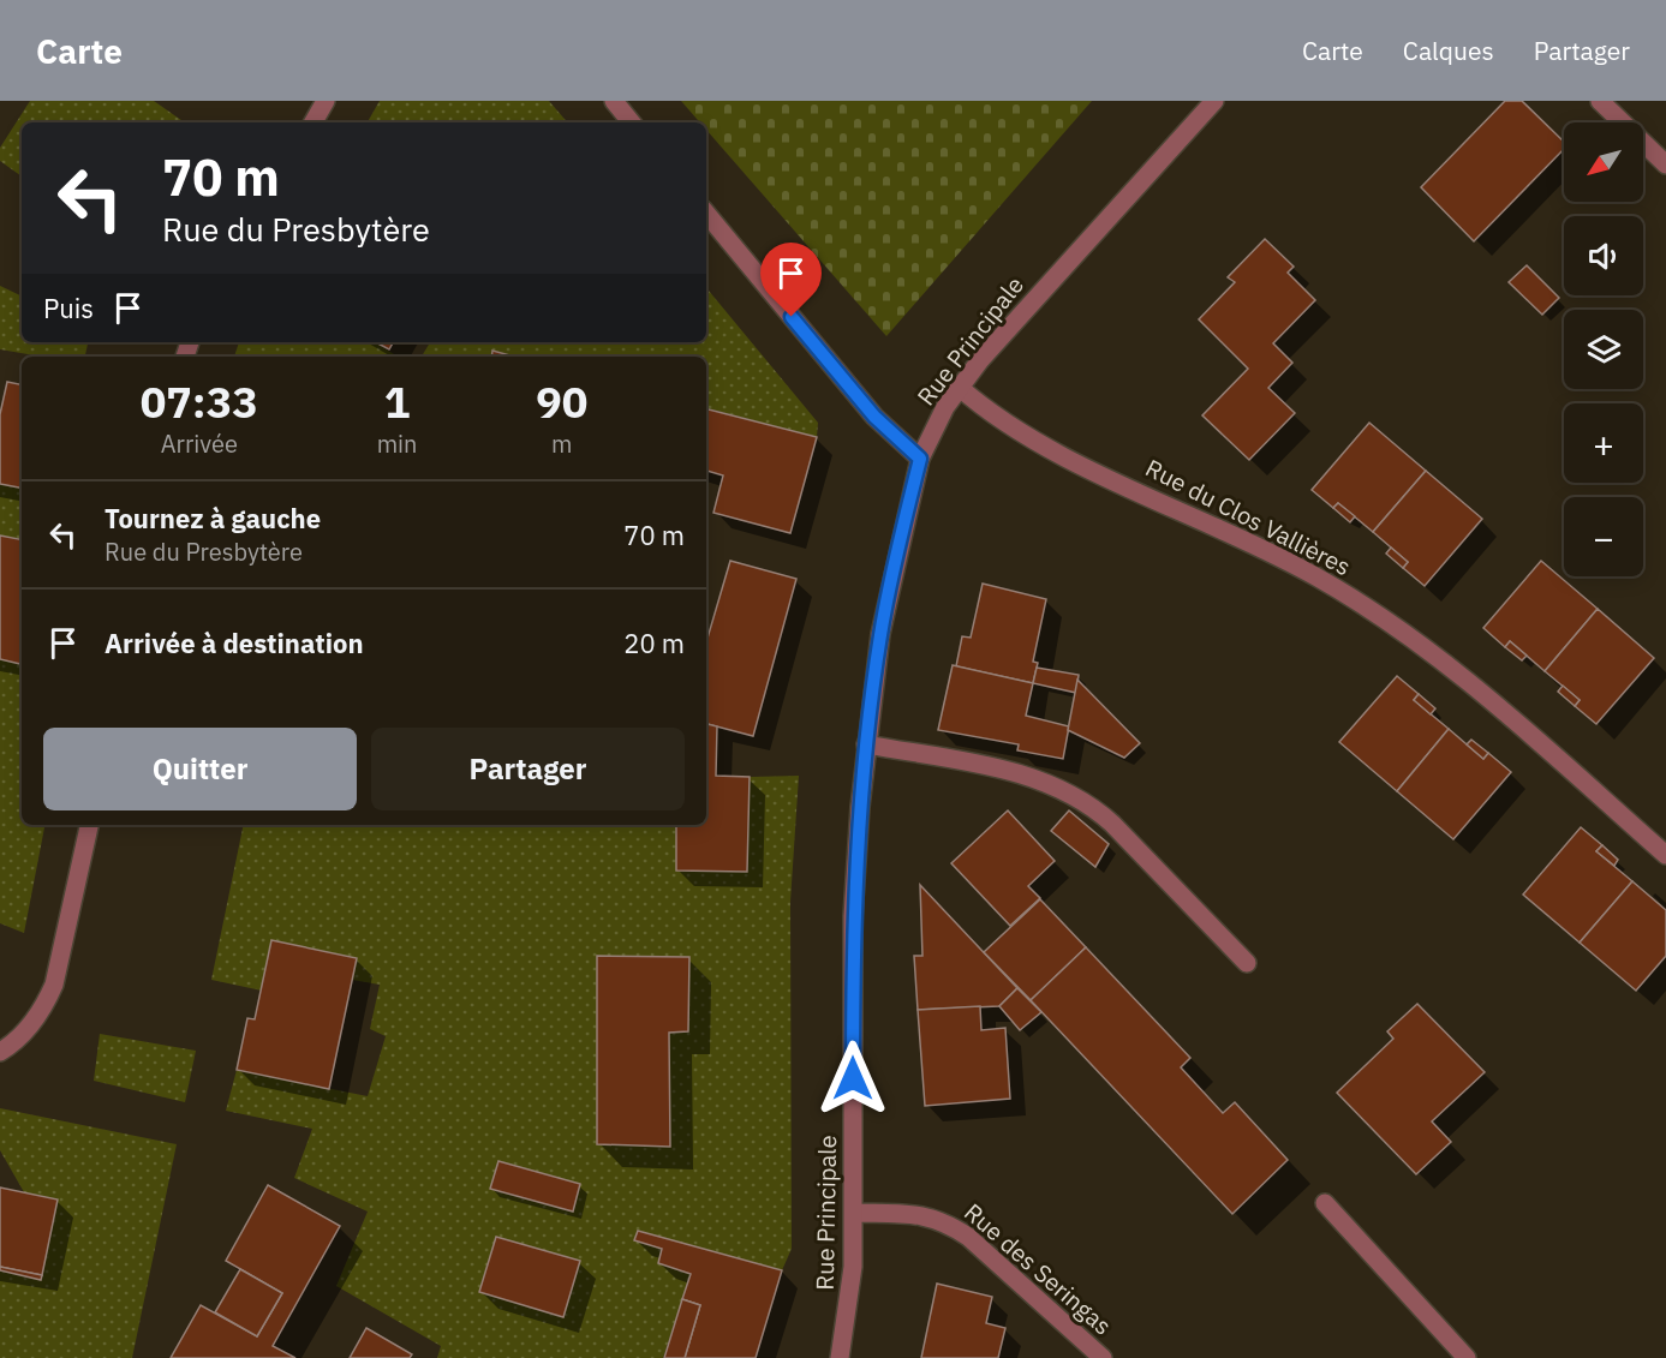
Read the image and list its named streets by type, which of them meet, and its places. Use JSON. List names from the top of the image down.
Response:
{
  "streets": {
    "street": ["Rue Principale", "Rue du Clos Vallières", "Rue des Seringas"]
  },
  "crossings": [
    ["Rue Principale", "Rue du Clos Vallières"],
    ["Rue Principale", "Rue des Seringas"]
  ],
  "north": "bottom left",
  "page": {
    "header": "Carte",
    "nav": ["Carte", "Calques", "Partager"],
    "map_buttons": ["+", "−"],
    "turn": ["70 m", "Rue du Presbytère"],
    "then": "Puis",
    "eta": [
      "07:33",
      "Arrivée",
      "1",
      "min",
      "90",
      "m"
    ],
    "list": [
      {
        "name": "Tournez à gauche",
        "note": "Rue du Presbytère",
        "value": "70 m"
      },
      {
        "name": "Arrivée à destination",
        "value": "20 m"
      }
    ],
    "buttons": ["Quitter", "Partager"]
  }
}
